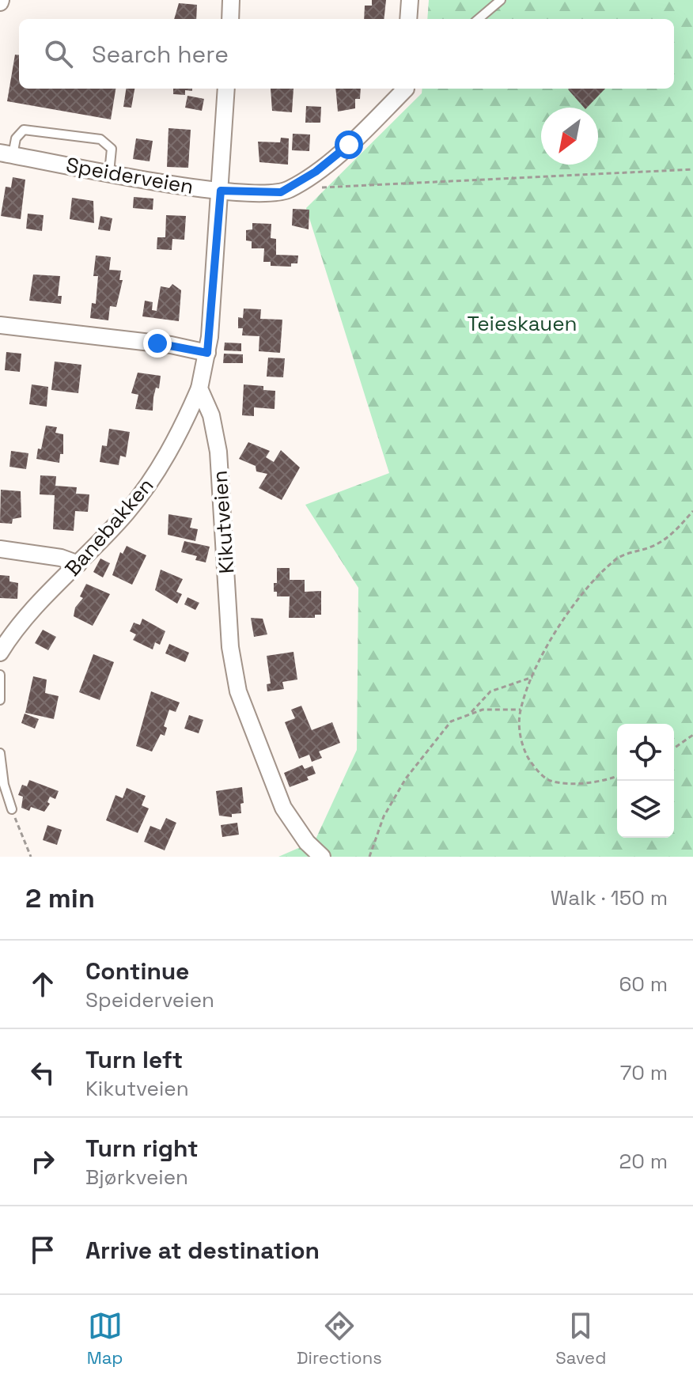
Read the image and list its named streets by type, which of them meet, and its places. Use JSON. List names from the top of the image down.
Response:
{
  "streets": {
    "street": ["Speiderveien", "Kikutveien", "Banebakken"]
  },
  "crossings": [
    ["Kikutveien", "Banebakken"]
  ],
  "parks": ["Teieskauen"],
  "north": "bottom left",
  "page": {
    "search": "Search here",
    "heading": ["2 min", "Walk · 150 m"],
    "list": [
      ["Continue", "Speiderveien", "60 m"],
      ["Turn left", "Kikutveien", "70 m"],
      ["Turn right", "Bjørkveien", "20 m"],
      "Arrive at destination"
    ],
    "nav": ["Map", "Directions", "Saved"]
  }
}
